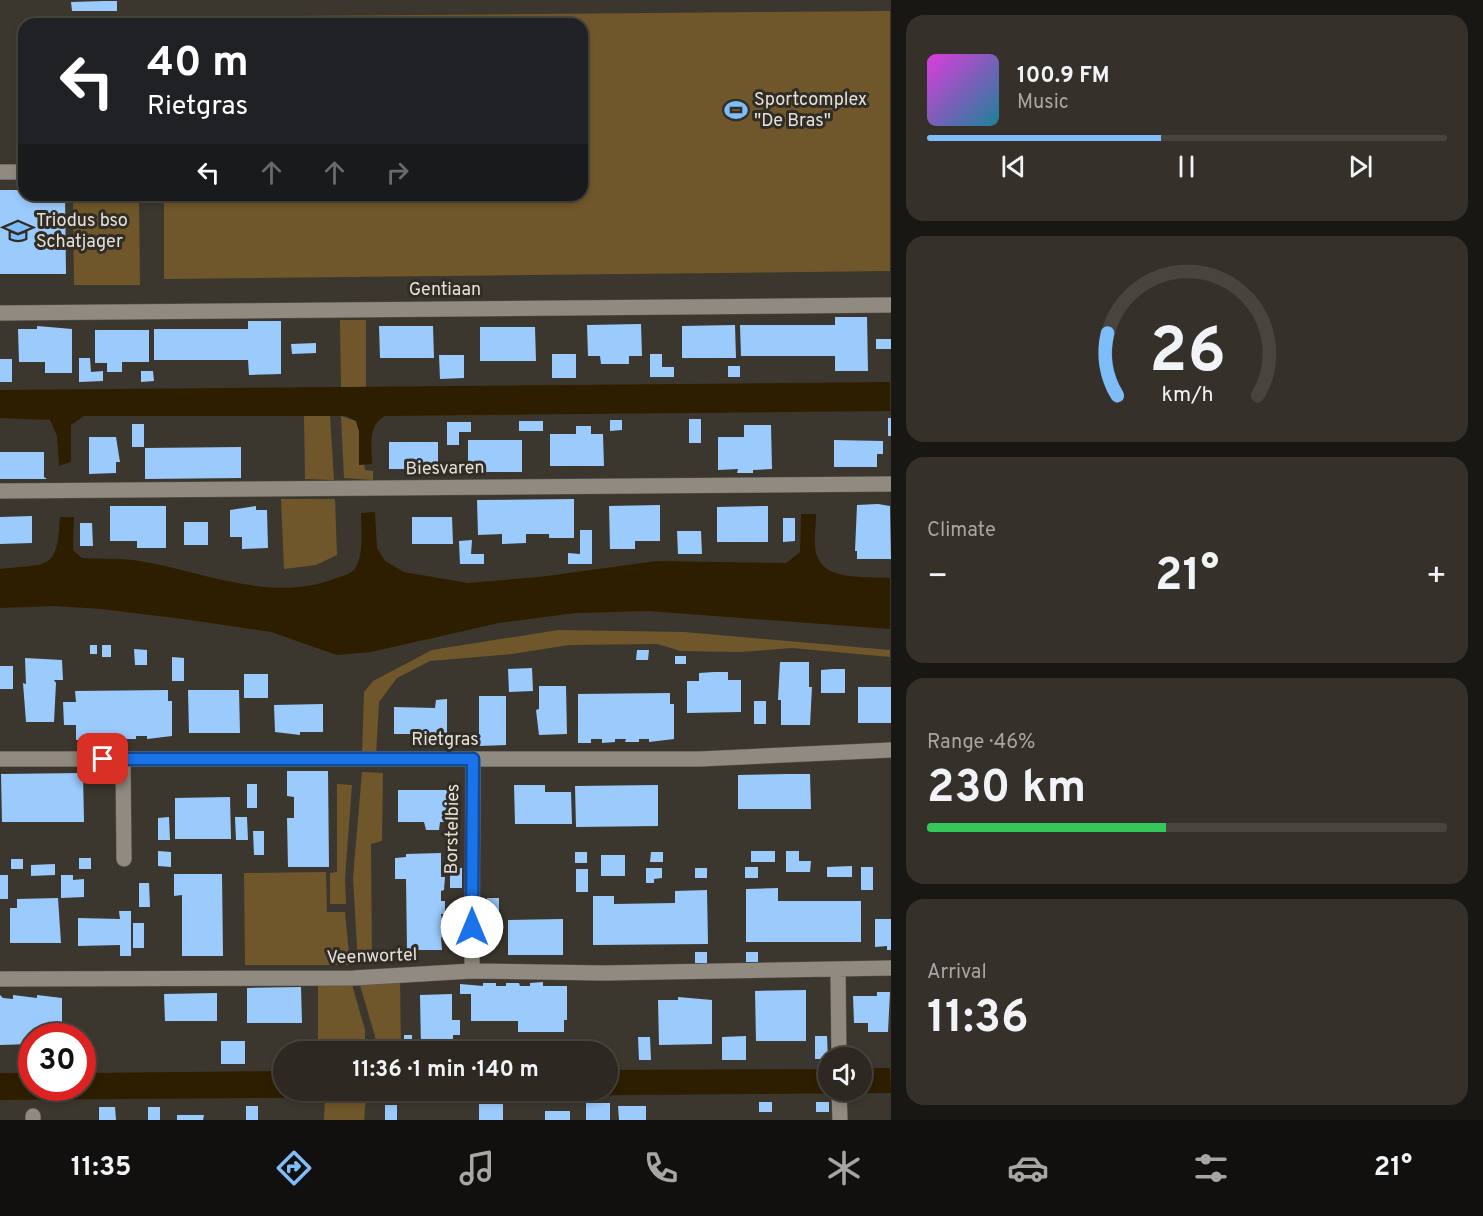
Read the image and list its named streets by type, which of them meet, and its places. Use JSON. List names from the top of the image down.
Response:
{
  "streets": {
    "street": [
      "Gentiaan",
      "Biesvaren",
      "Rietgras",
      "Borstelbies",
      "Veenwortel"
    ]
  },
  "crossings": [
    ["Rietgras", "Borstelbies"],
    ["Borstelbies", "Veenwortel"]
  ],
  "places": {
    "sports": ["Sportcomplex \"De Bras\""],
    "school or university": ["Triodus bso Schatjager"]
  },
  "page": {
    "turn": ["40 m", "Rietgras"],
    "song": ["100.9 FM", "Music"],
    "tile": [
      "Climate",
      ["Range · 46%", "230 km"],
      ["Arrival", "11:36"]
    ],
    "heat": ["−", "21°", "+"],
    "limit": "30",
    "trip": "11:36 · 1 min · 140 m",
    "tabs": ["11:35", "21°"],
    "gauge": ["26", "km/h"]
  }
}
